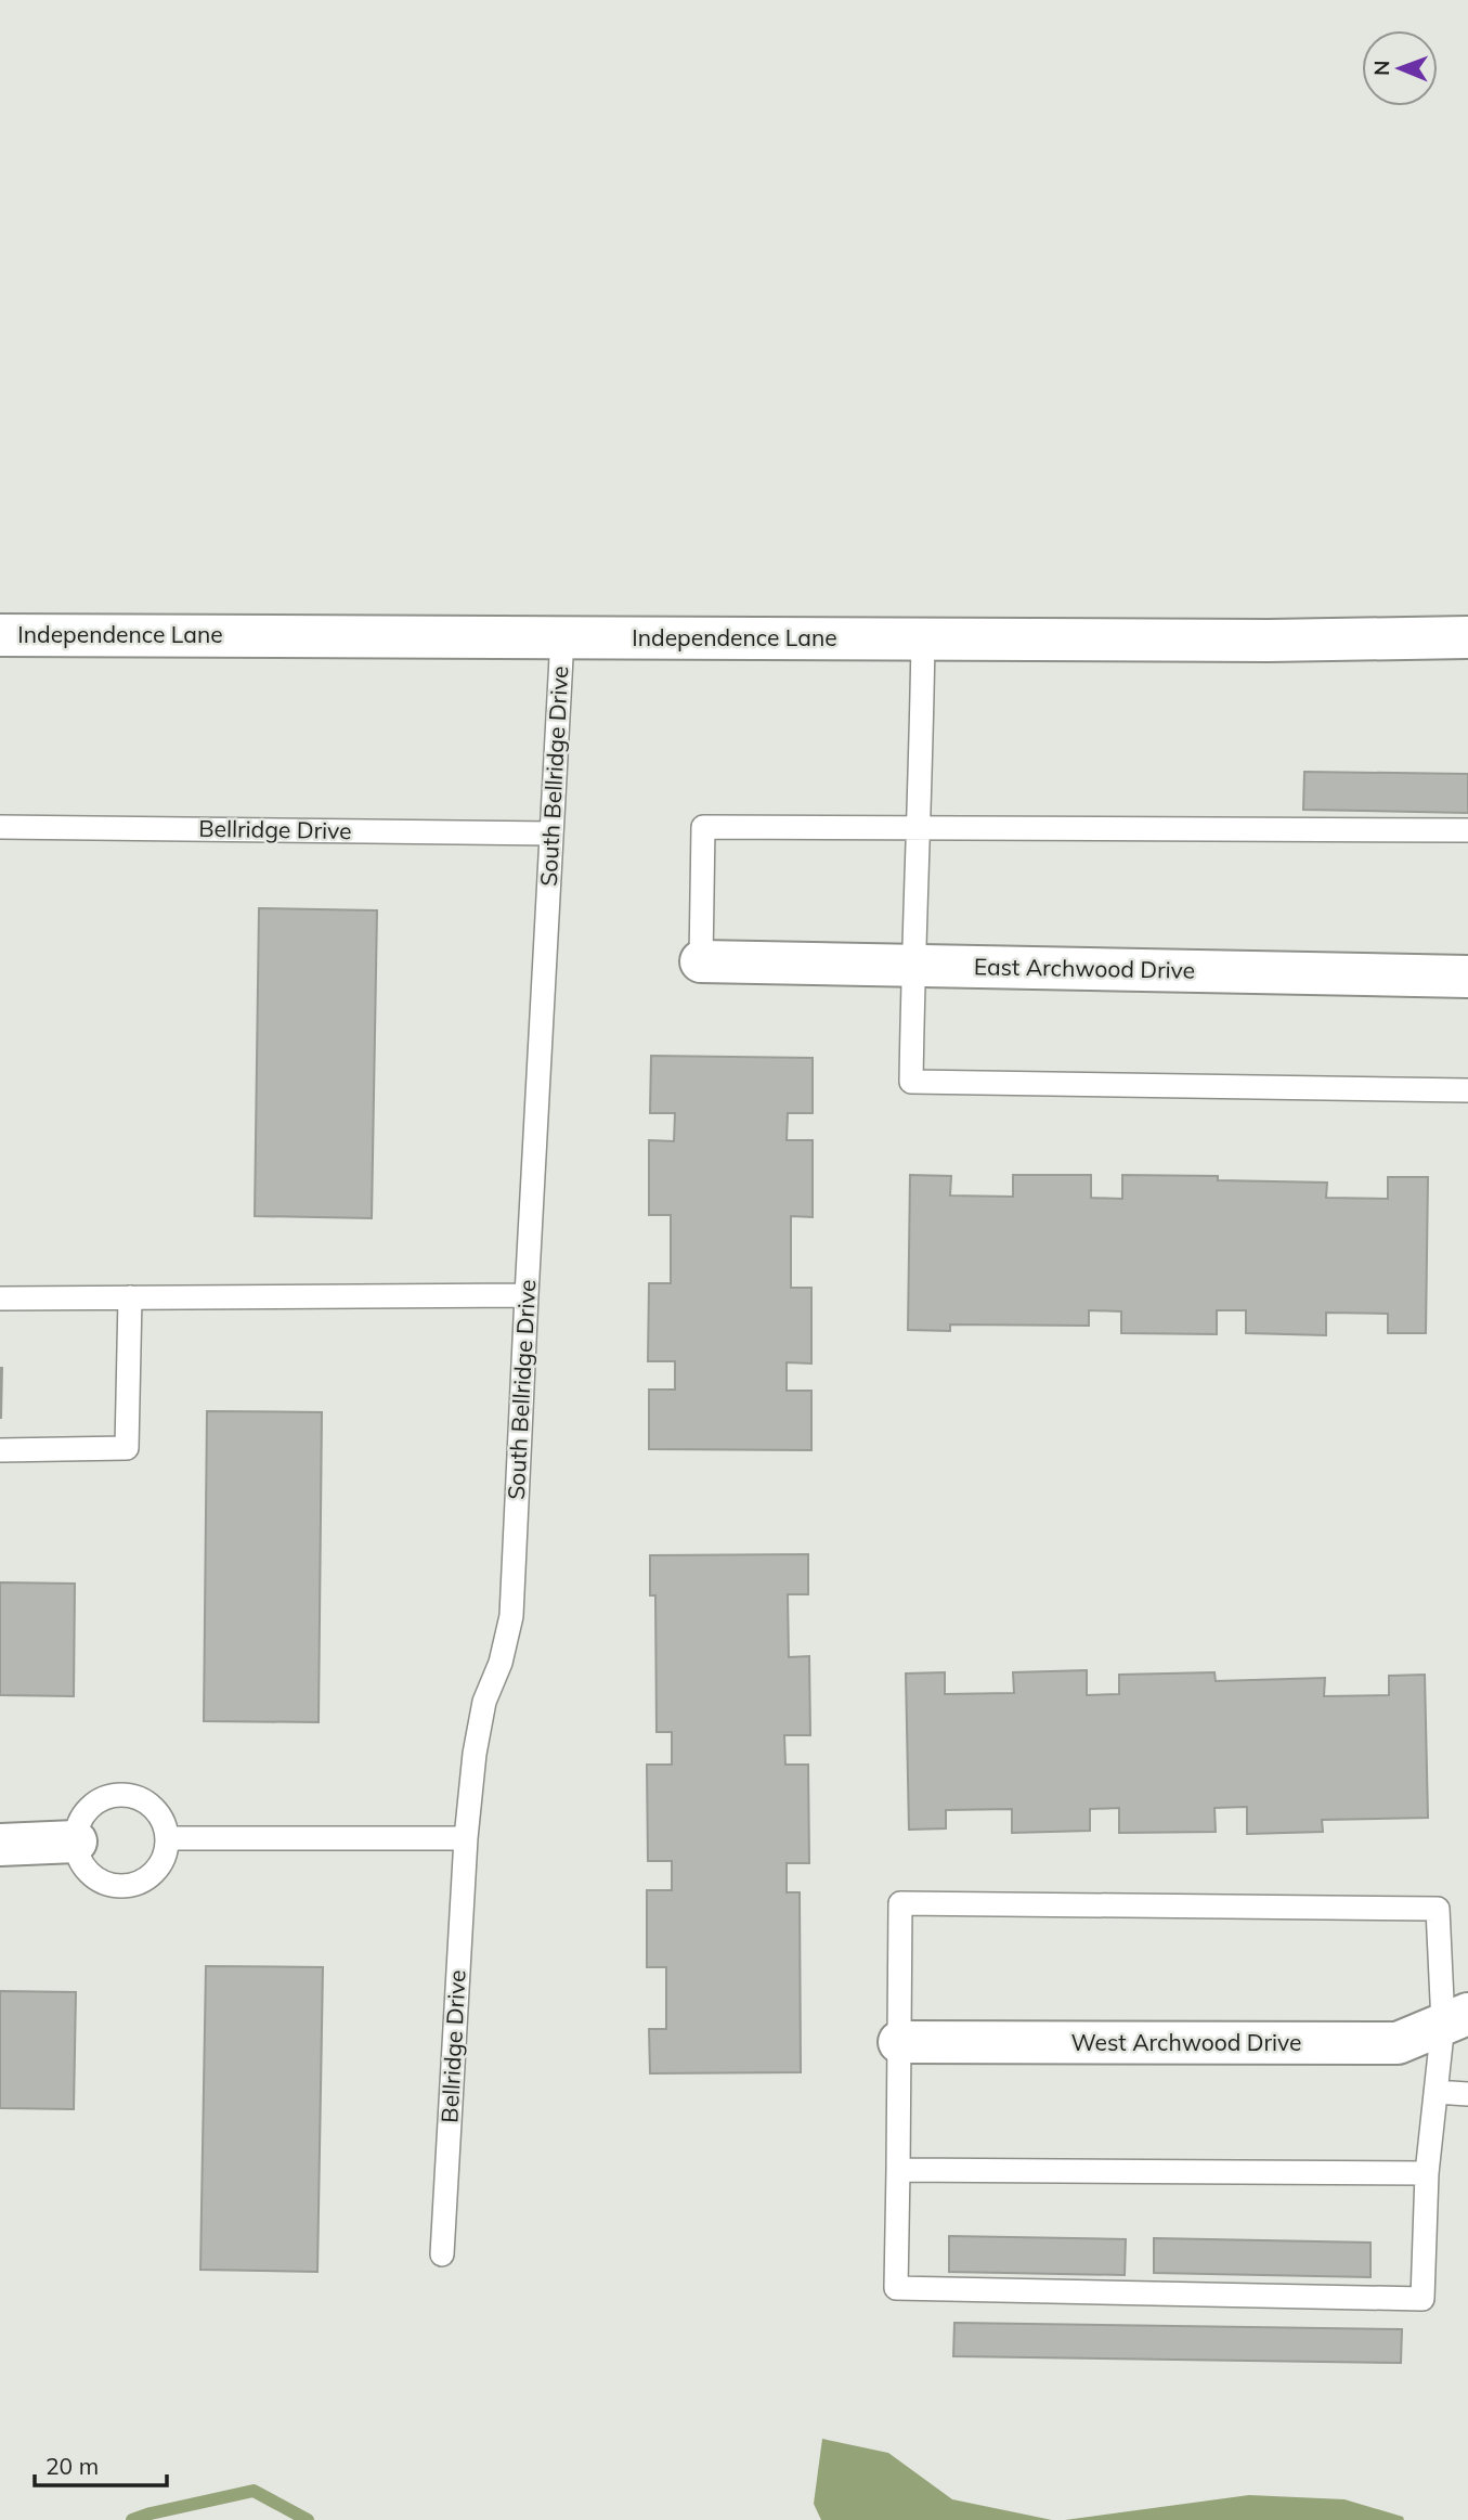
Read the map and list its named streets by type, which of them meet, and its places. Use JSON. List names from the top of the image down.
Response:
{
  "streets": {
    "street": ["Independence Lane", "East Archwood Drive", "West Archwood Drive"],
    "lane": ["South Bellridge Drive", "Bellridge Drive"]
  },
  "crossings": [
    ["Independence Lane", "South Bellridge Drive"],
    ["South Bellridge Drive", "Bellridge Drive"]
  ],
  "scale_bar": "20 m",
  "north": "left"
}
